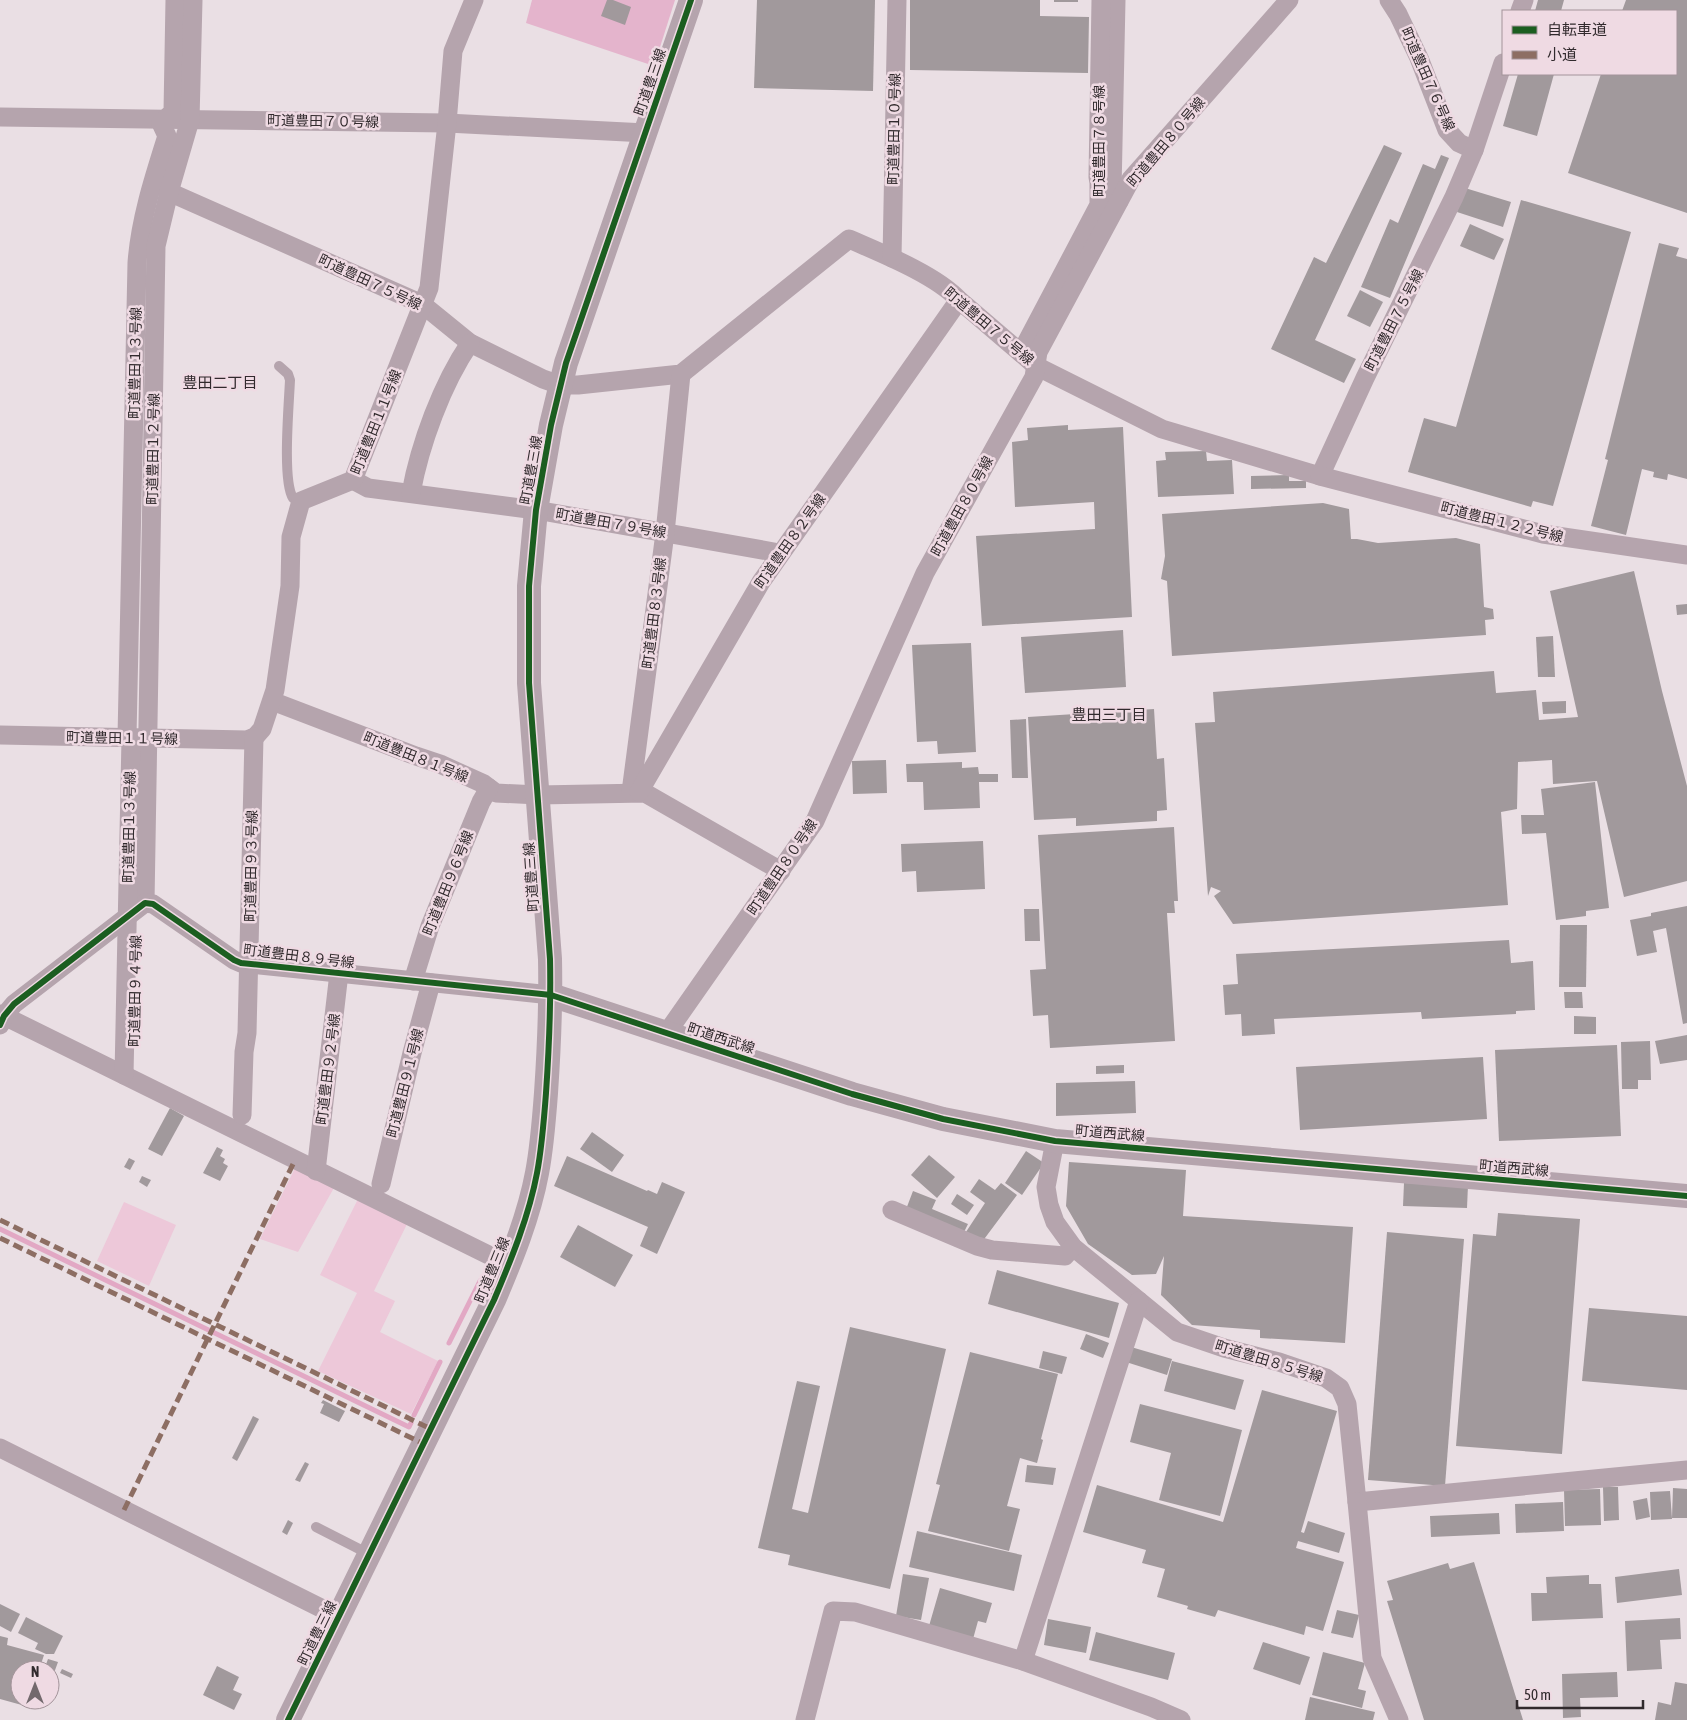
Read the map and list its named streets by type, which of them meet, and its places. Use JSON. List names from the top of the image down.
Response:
{
  "streets": {
    "street": [
      "町道豊田７６号線",
      "町道豊三線",
      "町道豊田７０号線",
      "町道豊田１０号線",
      "町道豊田７８号線",
      "町道豊田８０号線",
      "町道豊田７５号線",
      "町道豊田１３号線",
      "町道豊田１１号線",
      "町道豊田１２号線",
      "町道豊田１２２号線",
      "町道豊田７９号線",
      "町道豊田８２号線",
      "町道豊田８３号線",
      "町道豊田８１号線",
      "町道豊田９３号線",
      "町道豊田９６号線",
      "町道豊田８９号線",
      "町道豊田９４号線",
      "町道西武線",
      "町道豊田９２号線",
      "町道豊田９１号線",
      "町道豊田８５号線"
    ]
  },
  "crossings": [
    ["町道豊田７６号線", "町道豊田７５号線"],
    ["町道豊三線", "町道豊田７０号線"],
    ["町道豊三線", "町道豊田７５号線"],
    ["町道豊三線", "町道豊田７９号線"],
    ["町道豊三線", "町道豊田８１号線"],
    ["町道豊三線", "町道豊田８９号線"],
    ["町道豊三線", "町道西武線"],
    ["町道豊田７０号線", "町道豊田１３号線"],
    ["町道豊田７０号線", "町道豊田１１号線"],
    ["町道豊田７０号線", "町道豊田１２号線"],
    ["町道豊田１０号線", "町道豊田７５号線"],
    ["町道豊田７８号線", "町道豊田７５号線"],
    ["町道豊田８０号線", "町道豊田７５号線"],
    ["町道豊田８０号線", "町道豊田８１号線"],
    ["町道豊田８０号線", "町道西武線"],
    ["町道豊田７５号線", "町道豊田１１号線"],
    ["町道豊田７５号線", "町道豊田１２号線"],
    ["町道豊田７５号線", "町道豊田１２２号線"],
    ["町道豊田７５号線", "町道豊田８２号線"],
    ["町道豊田７５号線", "町道豊田８３号線"],
    ["町道豊田１３号線", "町道豊田１１号線"],
    ["町道豊田１３号線", "町道豊田１２号線"],
    ["町道豊田１１号線", "町道豊田１２号線"],
    ["町道豊田１１号線", "町道豊田７９号線"],
    ["町道豊田１１号線", "町道豊田９３号線"],
    ["町道豊田１２号線", "町道豊田８９号線"],
    ["町道豊田１２号線", "町道豊田９４号線"],
    ["町道豊田７９号線", "町道豊田８２号線"],
    ["町道豊田７９号線", "町道豊田８３号線"],
    ["町道豊田８２号線", "町道豊田８３号線"],
    ["町道豊田８２号線", "町道豊田８１号線"],
    ["町道豊田８３号線", "町道豊田８１号線"],
    ["町道豊田８１号線", "町道豊田９６号線"],
    ["町道豊田９３号線", "町道豊田８９号線"],
    ["町道豊田９６号線", "町道豊田８９号線"],
    ["町道豊田９６号線", "町道豊田９１号線"],
    ["町道豊田８９号線", "町道豊田９４号線"],
    ["町道豊田８９号線", "町道西武線"],
    ["町道豊田８９号線", "町道豊田９２号線"],
    ["町道豊田８９号線", "町道豊田９１号線"],
    ["町道西武線", "町道豊田８５号線"]
  ],
  "districts": ["豊田二丁目", "豊田三丁目"],
  "legend": ["自転車道", "小道"],
  "scale_bar": "50 m",
  "north": "top"
}
